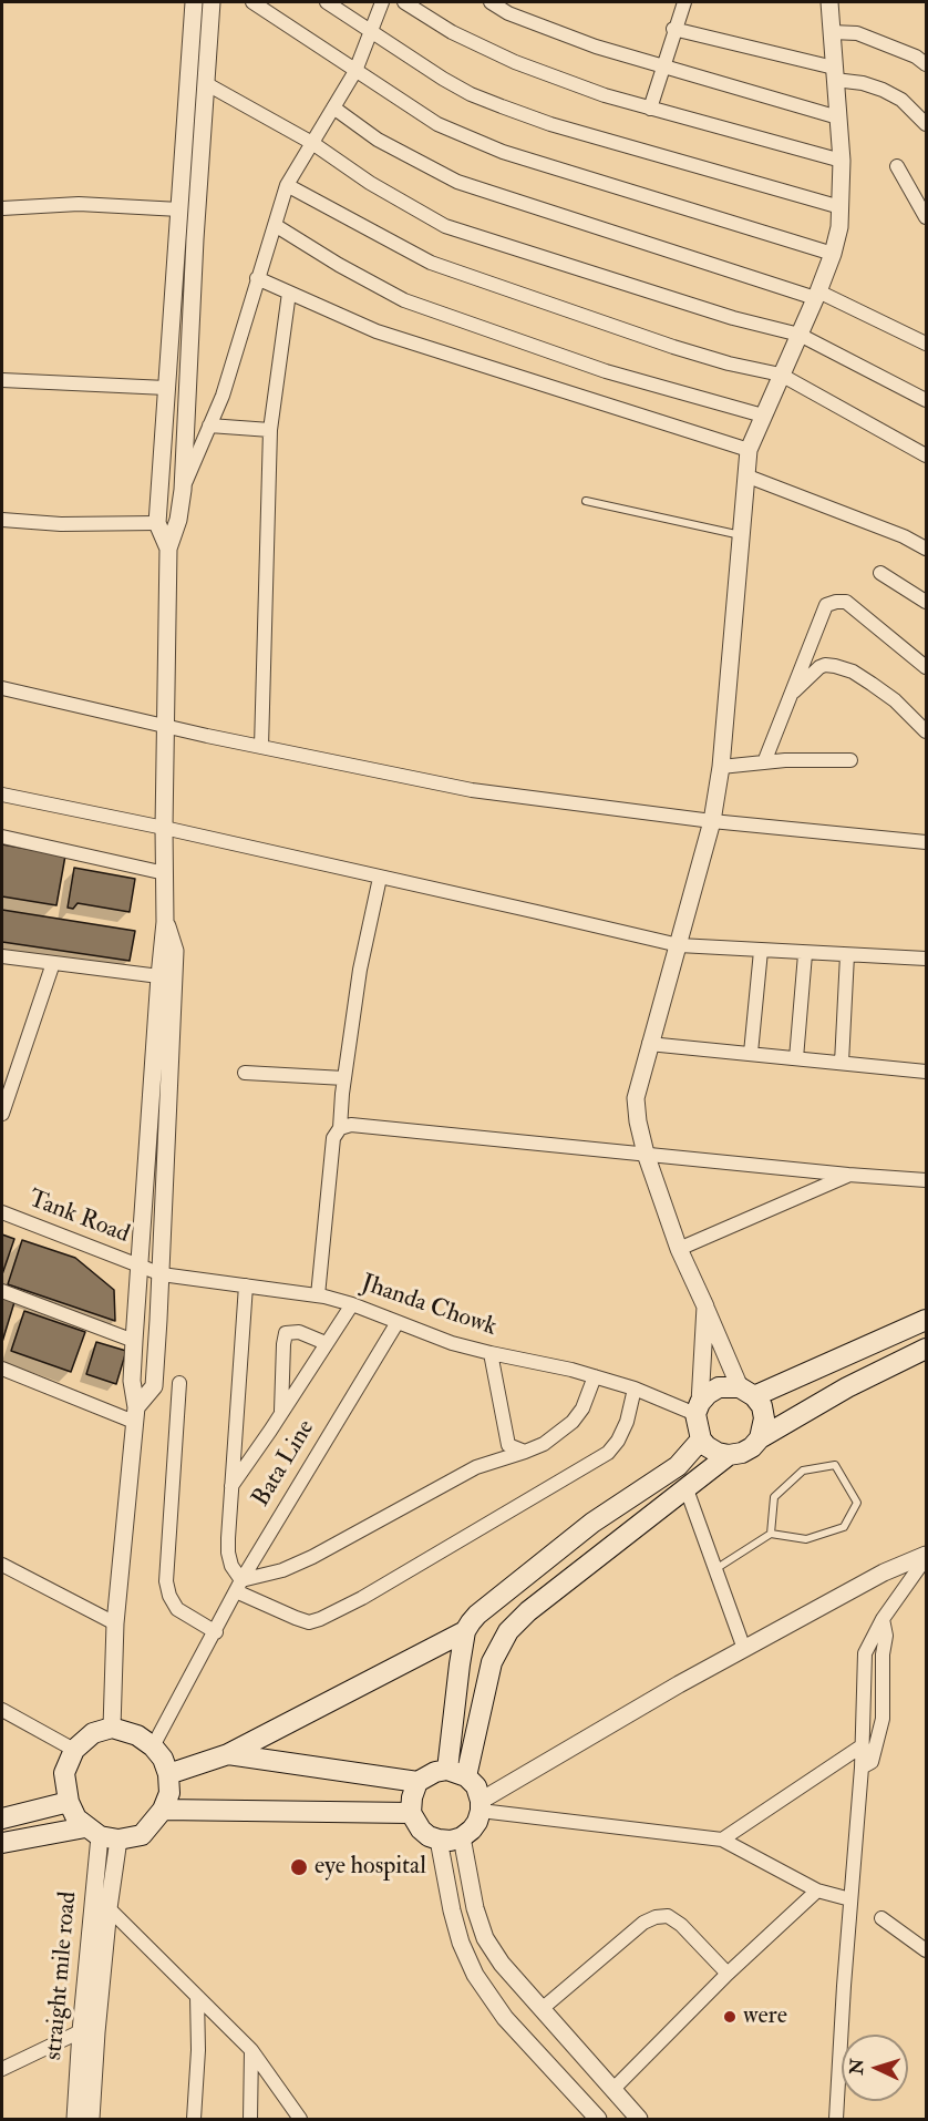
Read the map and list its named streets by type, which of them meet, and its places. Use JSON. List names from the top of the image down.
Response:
{
  "streets": {
    "street": [
      "Tank Road",
      "Jhanda Chowk",
      "Bata Line",
      "straight mile road"
    ]
  },
  "crossings": [
    ["Tank Road", "Jhanda Chowk"],
    ["Jhanda Chowk", "Bata Line"],
    ["Bata Line", "straight mile road"]
  ],
  "places": ["eye hospital", "were"],
  "north": "left"
}
